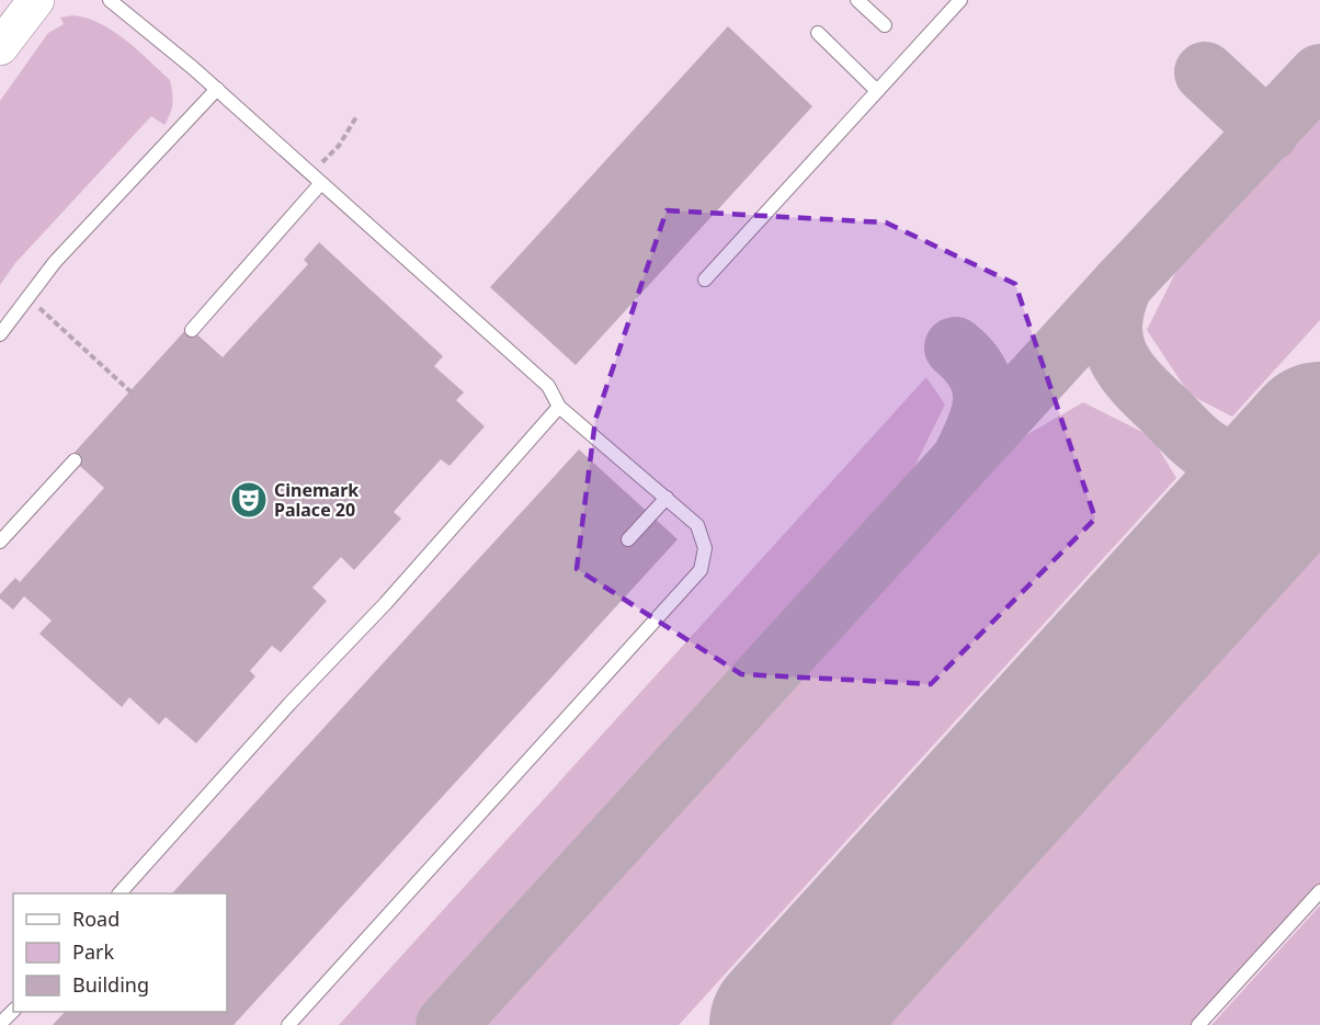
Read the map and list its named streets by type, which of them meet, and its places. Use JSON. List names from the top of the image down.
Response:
{
  "places": {
    "theatre": ["Cinemark Palace 20"]
  },
  "legend": ["Road", "Park", "Building"]
}
